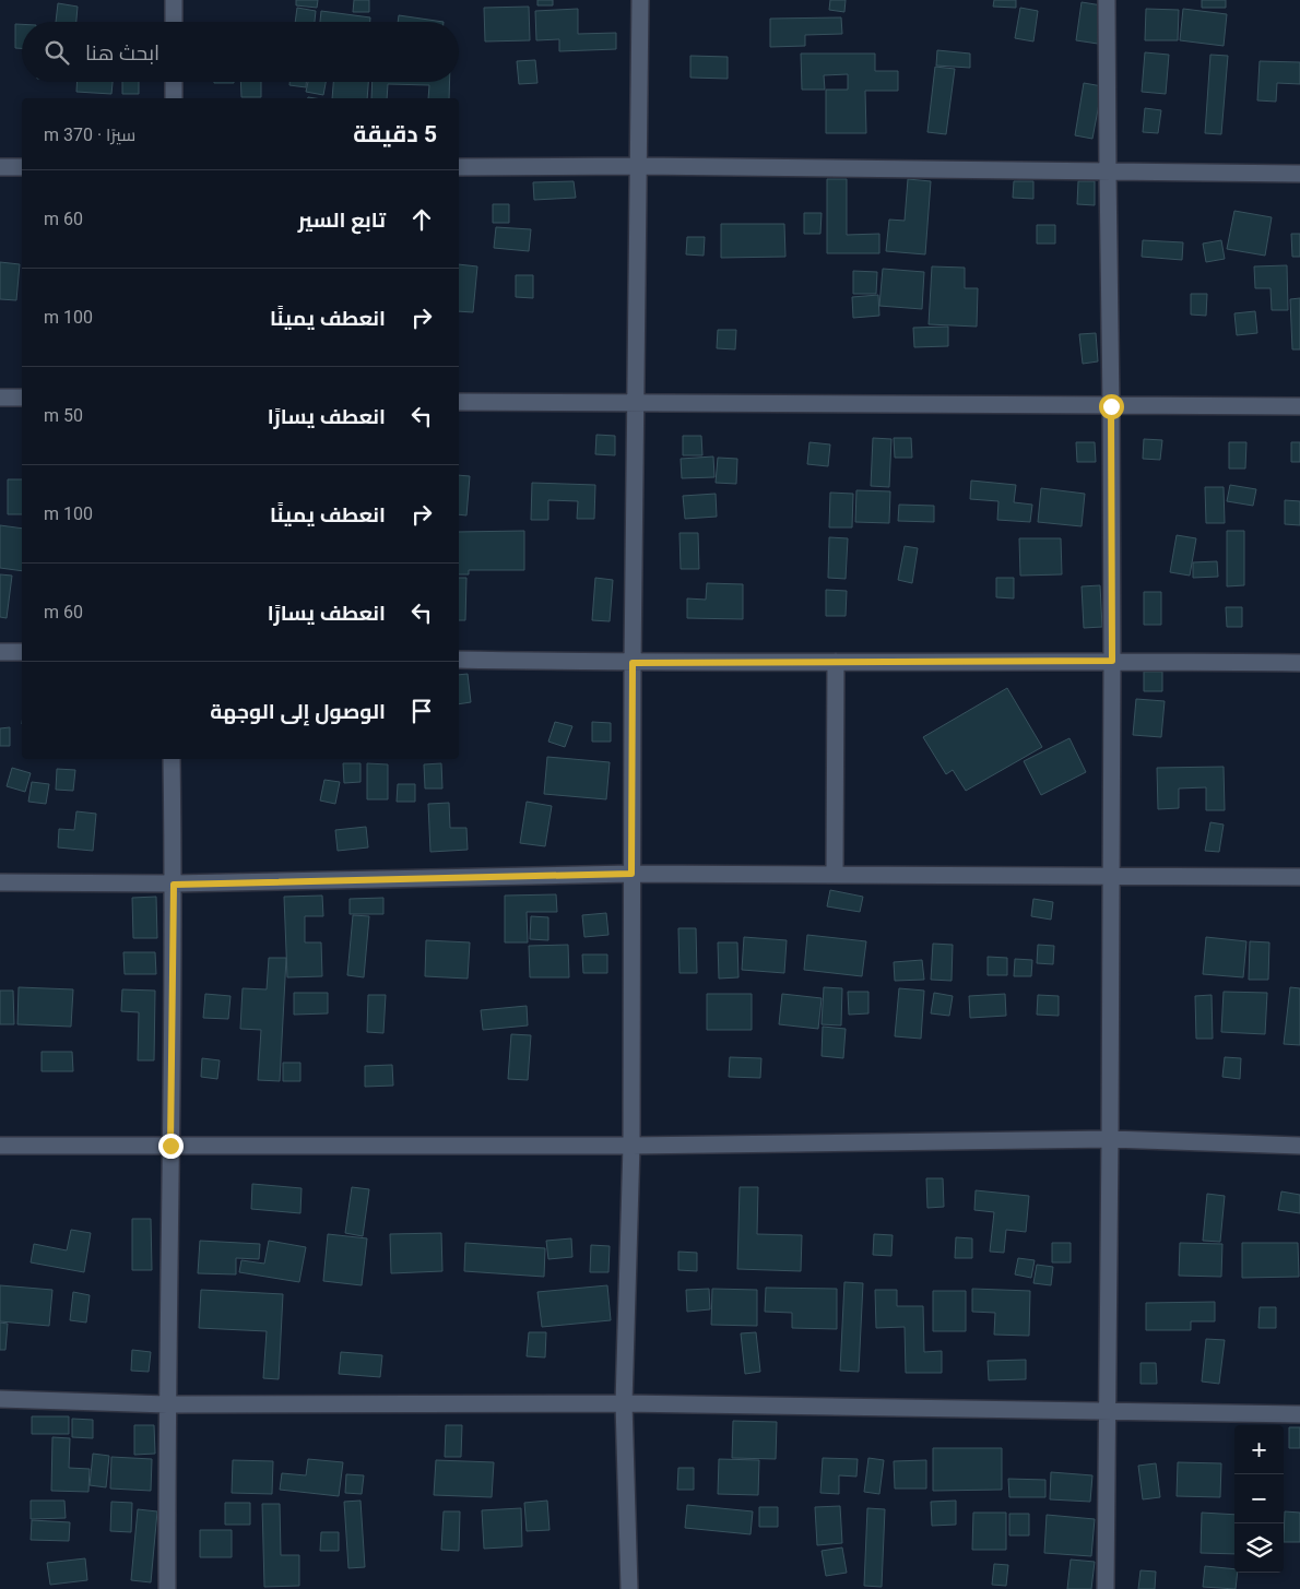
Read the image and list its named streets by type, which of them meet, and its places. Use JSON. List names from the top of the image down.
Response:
{
  "page": {
    "search": "ابحث هنا",
    "heading": ["5 دقيقة", "سيرًا · 370 m"],
    "list": [
      ["تابع السير", "60 m"],
      ["انعطف يمينًا", "100 m"],
      ["انعطف يسارًا", "50 m"],
      ["انعطف يمينًا", "100 m"],
      ["انعطف يسارًا", "60 m"],
      "الوصول إلى الوجهة"
    ],
    "map_buttons": ["+", "−"]
  }
}
